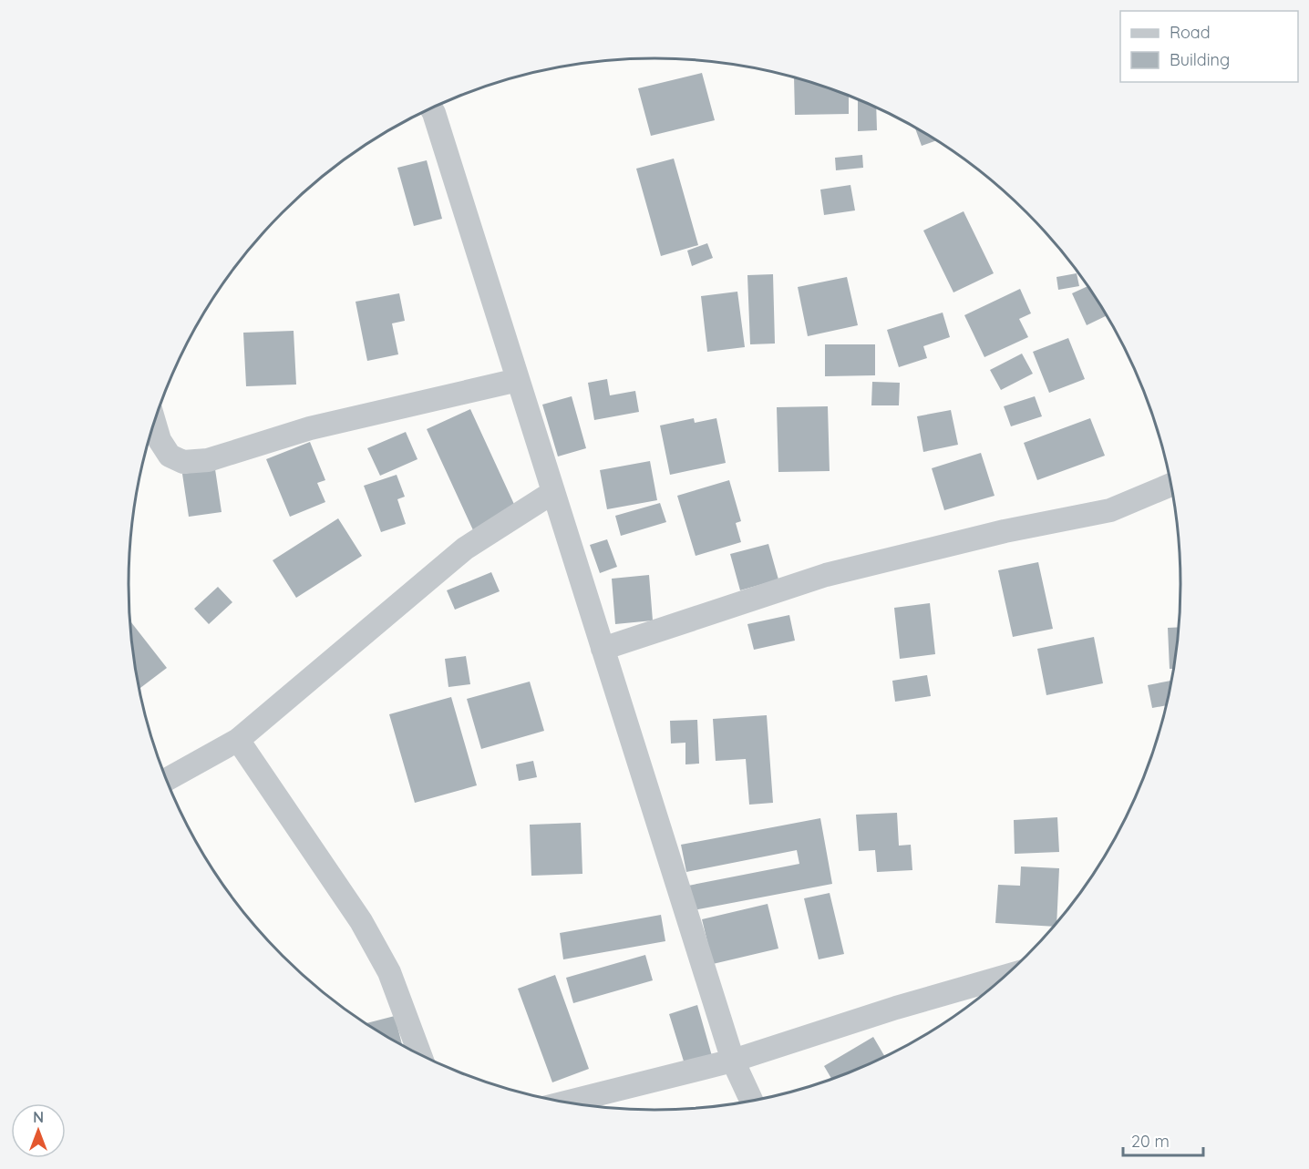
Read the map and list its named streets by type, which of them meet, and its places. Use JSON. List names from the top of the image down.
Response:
{
  "legend": ["Road", "Building"],
  "scale_bar": "20 m",
  "north": "top"
}
